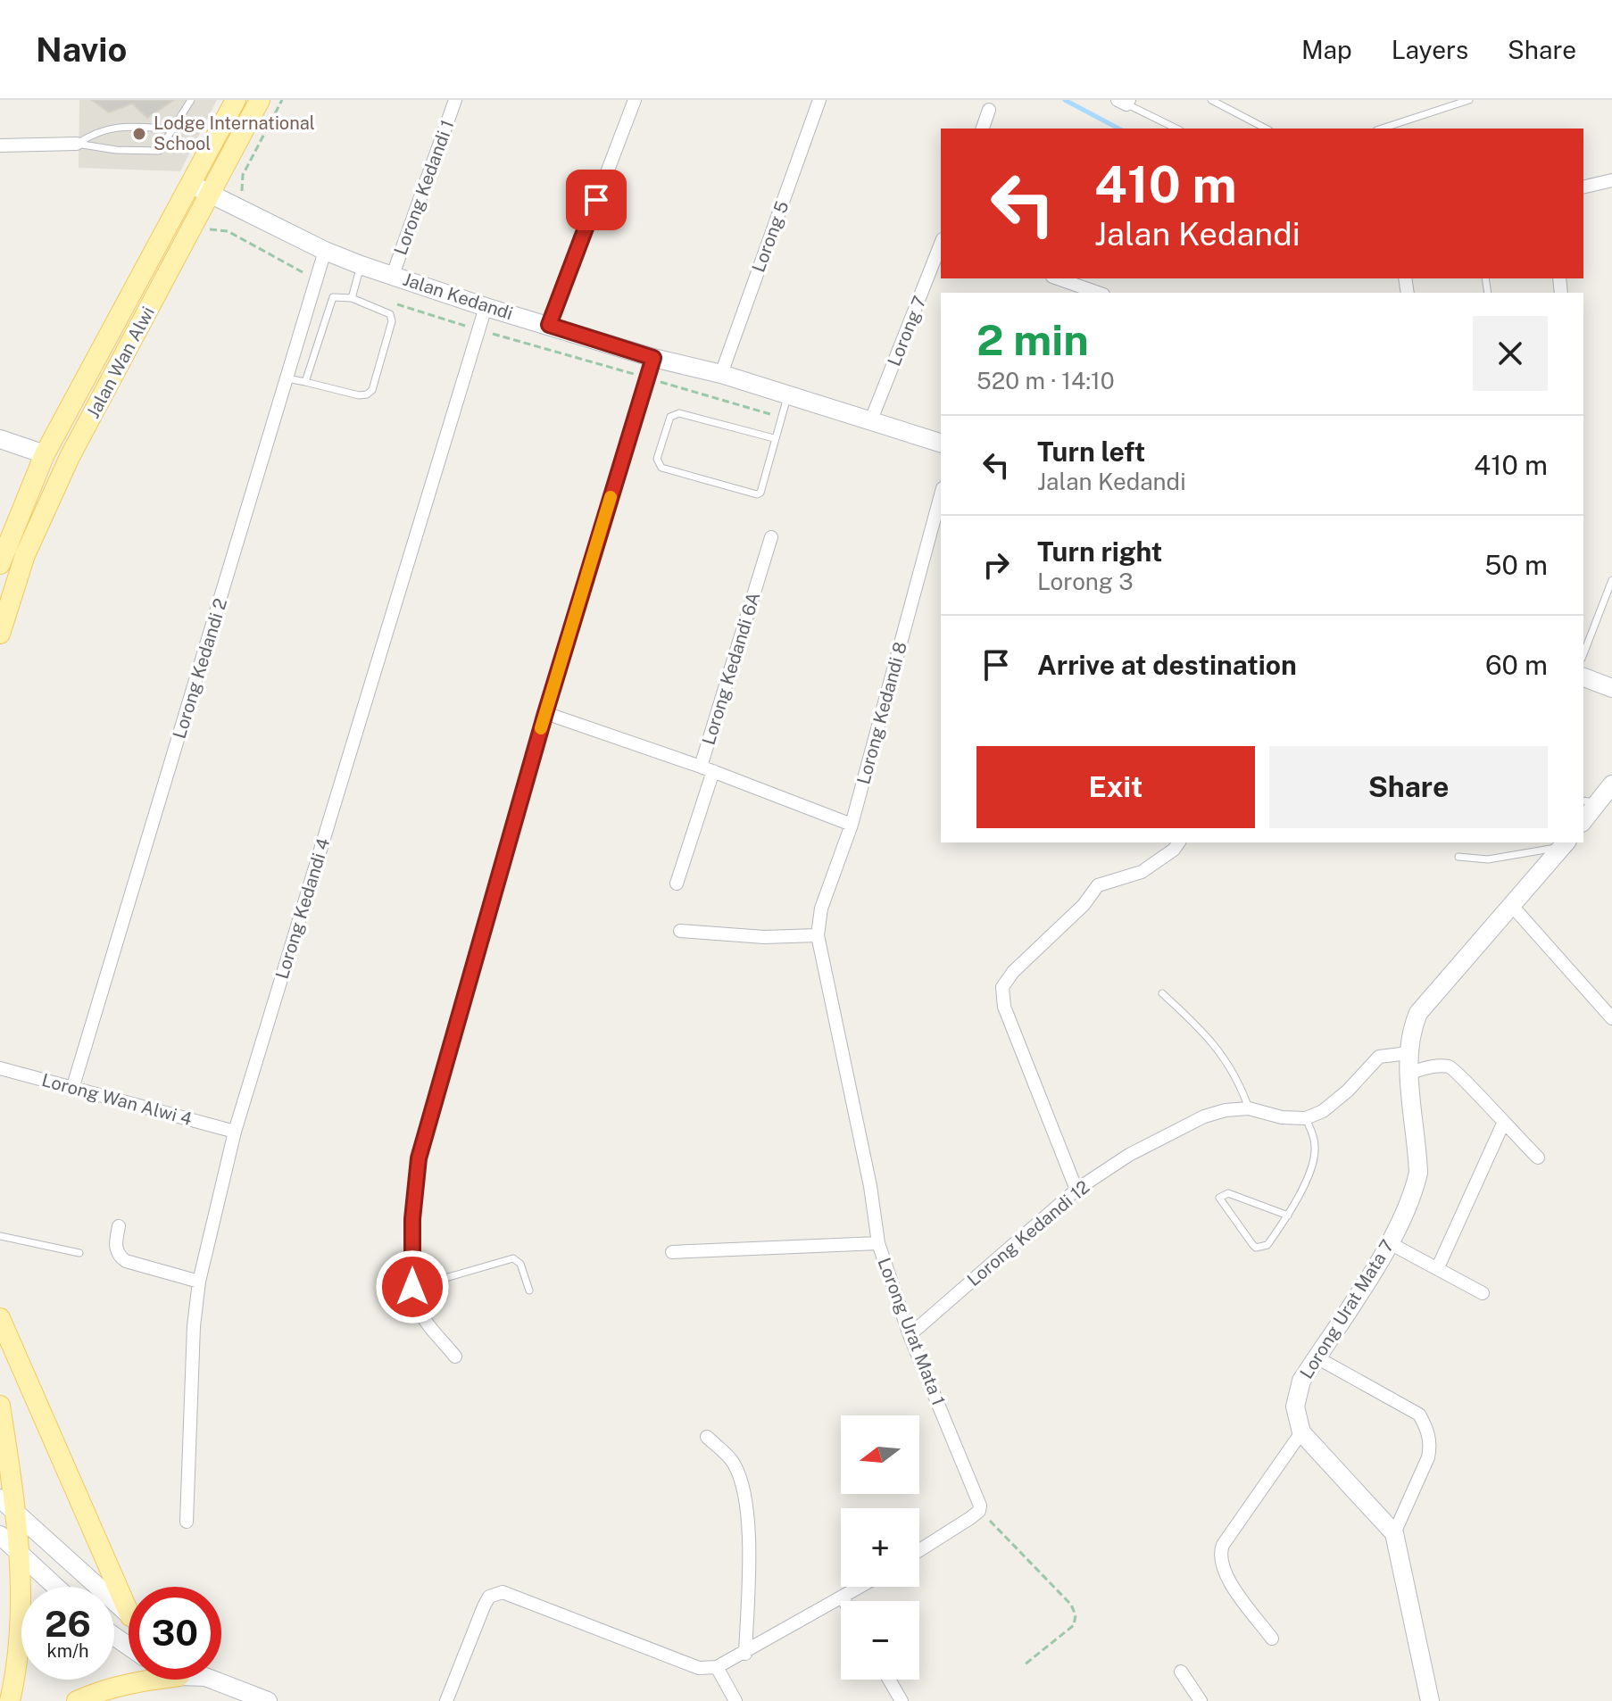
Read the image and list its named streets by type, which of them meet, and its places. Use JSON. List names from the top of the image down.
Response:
{
  "streets": {
    "main road": ["Jalan Wan Alwi"],
    "street": [
      "Lorong Kedandi 1",
      "Lorong 5",
      "Jalan Kedandi",
      "Lorong 7",
      "Lorong Kedandi 2",
      "Lorong Kedandi 6A",
      "Lorong Kedandi 8",
      "Lorong Kedandi 4",
      "Lorong Wan Alwi 4",
      "Lorong Kedandi 12",
      "Lorong Urat Mata 7",
      "Lorong Urat Mata 1"
    ]
  },
  "crossings": [
    ["Lorong Kedandi 1", "Jalan Kedandi"],
    ["Lorong 5", "Jalan Kedandi"],
    ["Jalan Kedandi", "Lorong 7"],
    ["Jalan Kedandi", "Jalan Wan Alwi"],
    ["Jalan Kedandi", "Lorong Kedandi 2"],
    ["Jalan Kedandi", "Lorong Kedandi 4"],
    ["Lorong Kedandi 2", "Lorong Wan Alwi 4"],
    ["Lorong Kedandi 8", "Lorong Urat Mata 1"],
    ["Lorong Kedandi 4", "Lorong Wan Alwi 4"],
    ["Lorong Kedandi 12", "Lorong Urat Mata 1"]
  ],
  "places": ["Lodge International School"],
  "north": "left",
  "page": {
    "header": "Navio",
    "nav": ["Map", "Layers", "Share"],
    "turn": ["410 m", "Jalan Kedandi"],
    "heading": ["2 min", "520 m · 14:10"],
    "list": [
      {
        "name": "Turn left",
        "note": "Jalan Kedandi",
        "value": "410 m"
      },
      {
        "name": "Turn right",
        "note": "Lorong 3",
        "value": "50 m"
      },
      {
        "name": "Arrive at destination",
        "value": "60 m"
      }
    ],
    "buttons": ["Exit", "Share"],
    "map_buttons": ["+", "−"],
    "speed": "26 km/h",
    "limit": "30"
  }
}
